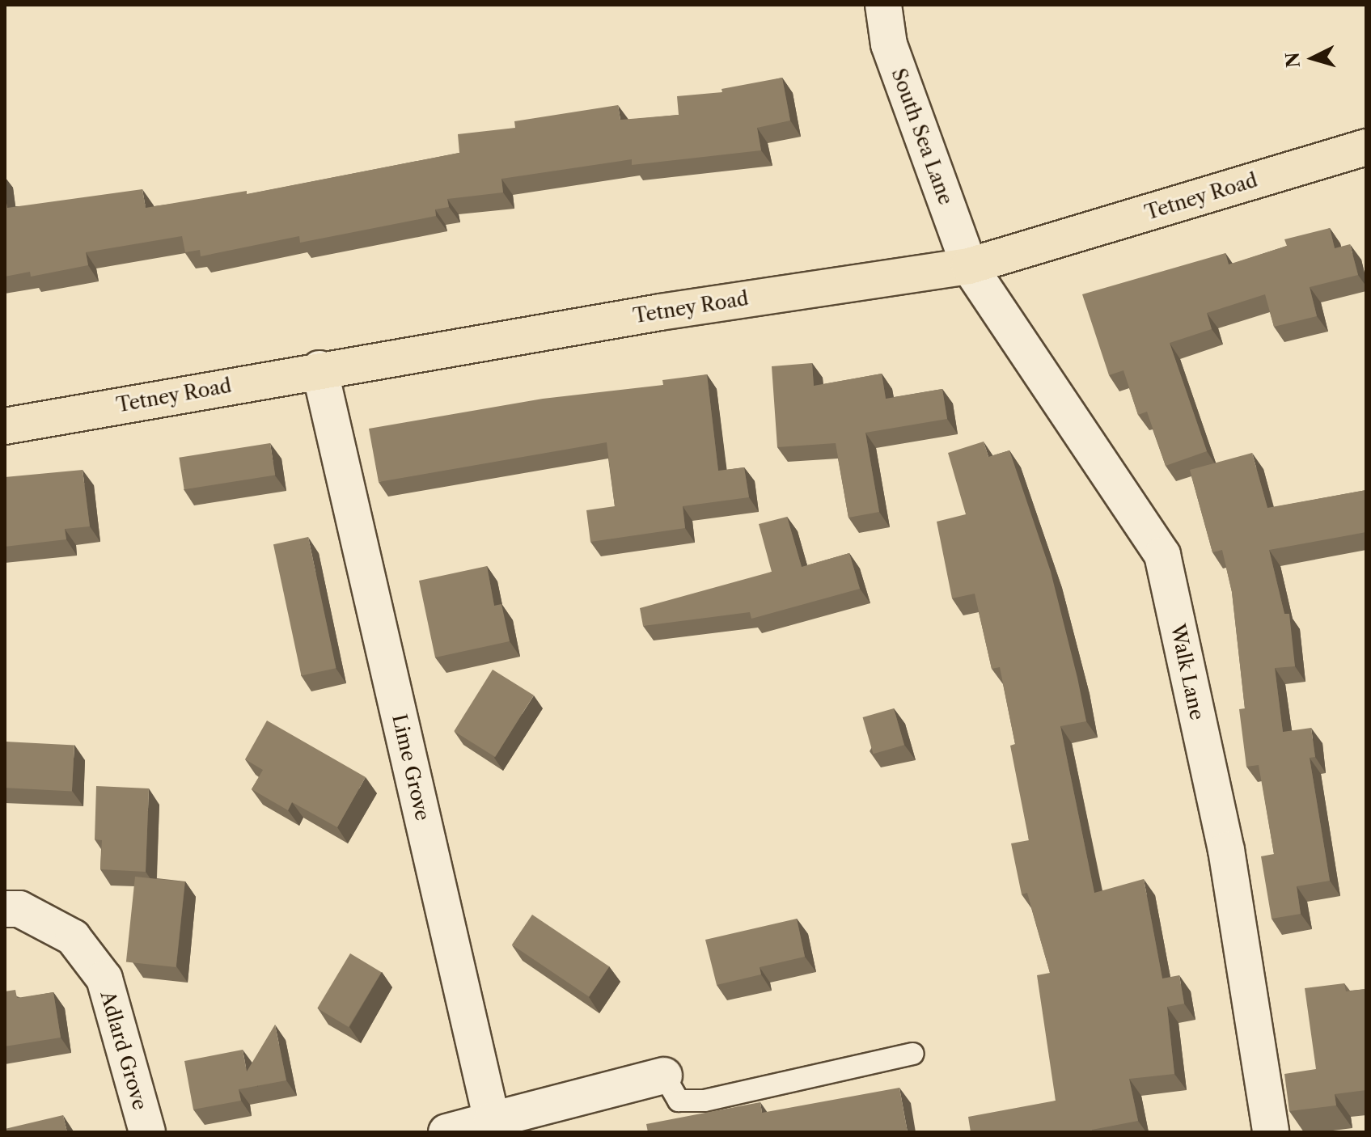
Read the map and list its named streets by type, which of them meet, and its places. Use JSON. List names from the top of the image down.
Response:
{
  "streets": {
    "main road": ["Tetney Road"],
    "street": [
      "South Sea Lane",
      "Walk Lane",
      "Lime Grove",
      "Adlard Grove"
    ]
  },
  "crossings": [
    ["South Sea Lane", "Tetney Road"],
    ["South Sea Lane", "Walk Lane"],
    ["Tetney Road", "Walk Lane"],
    ["Tetney Road", "Lime Grove"]
  ],
  "north": "left"
}
